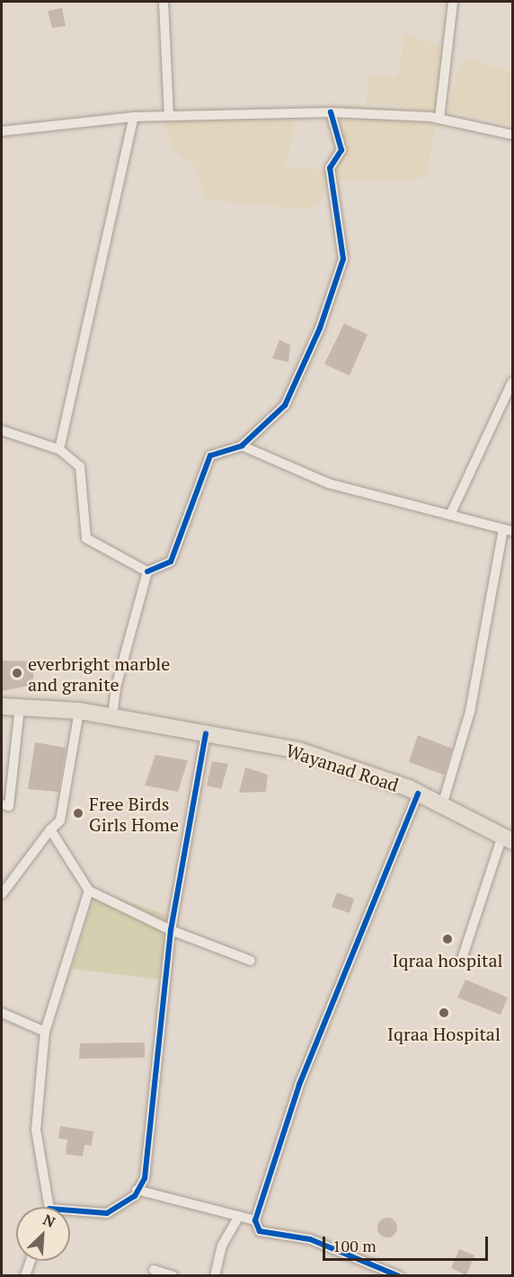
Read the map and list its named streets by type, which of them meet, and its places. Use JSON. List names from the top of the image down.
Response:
{
  "streets": {
    "main road": ["Wayanad Road"]
  },
  "places": [
    "everbright marble and granite",
    "Free Birds Girls Home",
    "Iqraa hospital",
    "Iqraa Hospital"
  ],
  "scale_bar": "100 m",
  "north": "top right"
}
